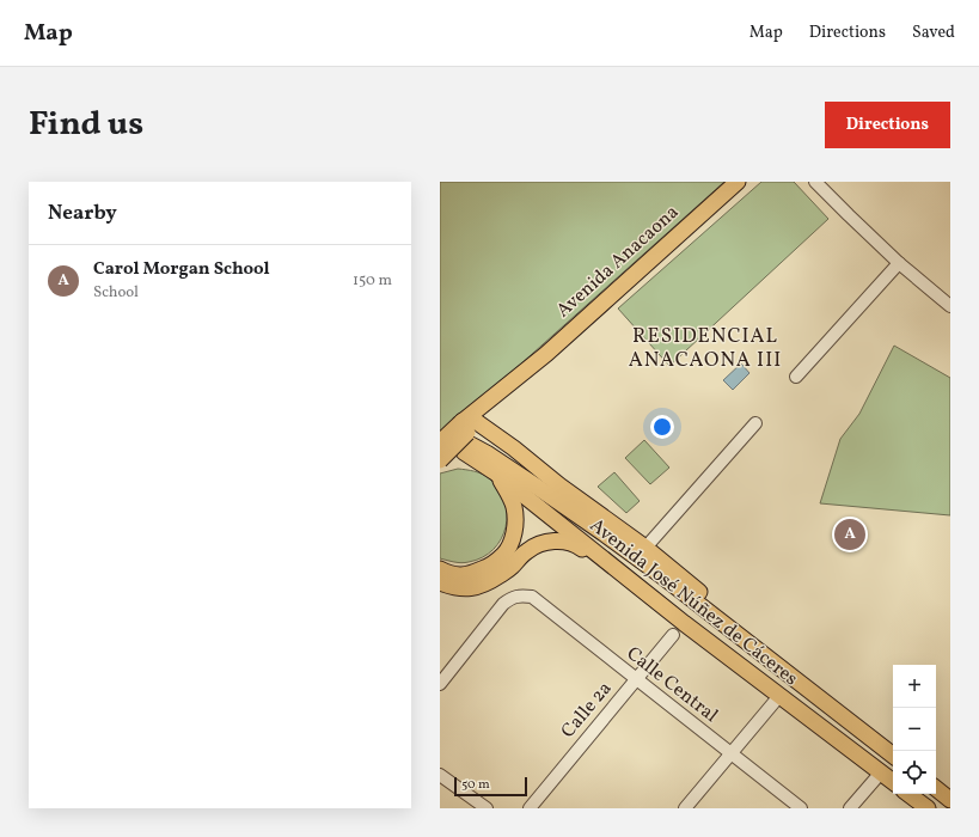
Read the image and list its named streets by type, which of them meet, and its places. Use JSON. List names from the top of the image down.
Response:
{
  "streets": {
    "main road": ["Avenida Anacaona", "Avenida José Núñez de Cáceres"],
    "street": ["Calle Central", "Calle 2a"]
  },
  "crossings": [
    ["Avenida Anacaona", "Avenida José Núñez de Cáceres"],
    ["Calle Central", "Calle 2a"]
  ],
  "districts": ["RESIDENCIAL ANACAONA III"],
  "scale_bar": "50 m",
  "page": {
    "header": "Map",
    "nav": ["Map", "Directions", "Saved"],
    "title": "Find us",
    "buttons": "Directions",
    "heading": "Nearby",
    "list": [
      {
        "mark": "A",
        "name": "Carol Morgan School",
        "note": "School",
        "value": "150 m"
      }
    ],
    "pins": "A",
    "map_buttons": ["+", "−"],
    "scale": "50 m"
  }
}
